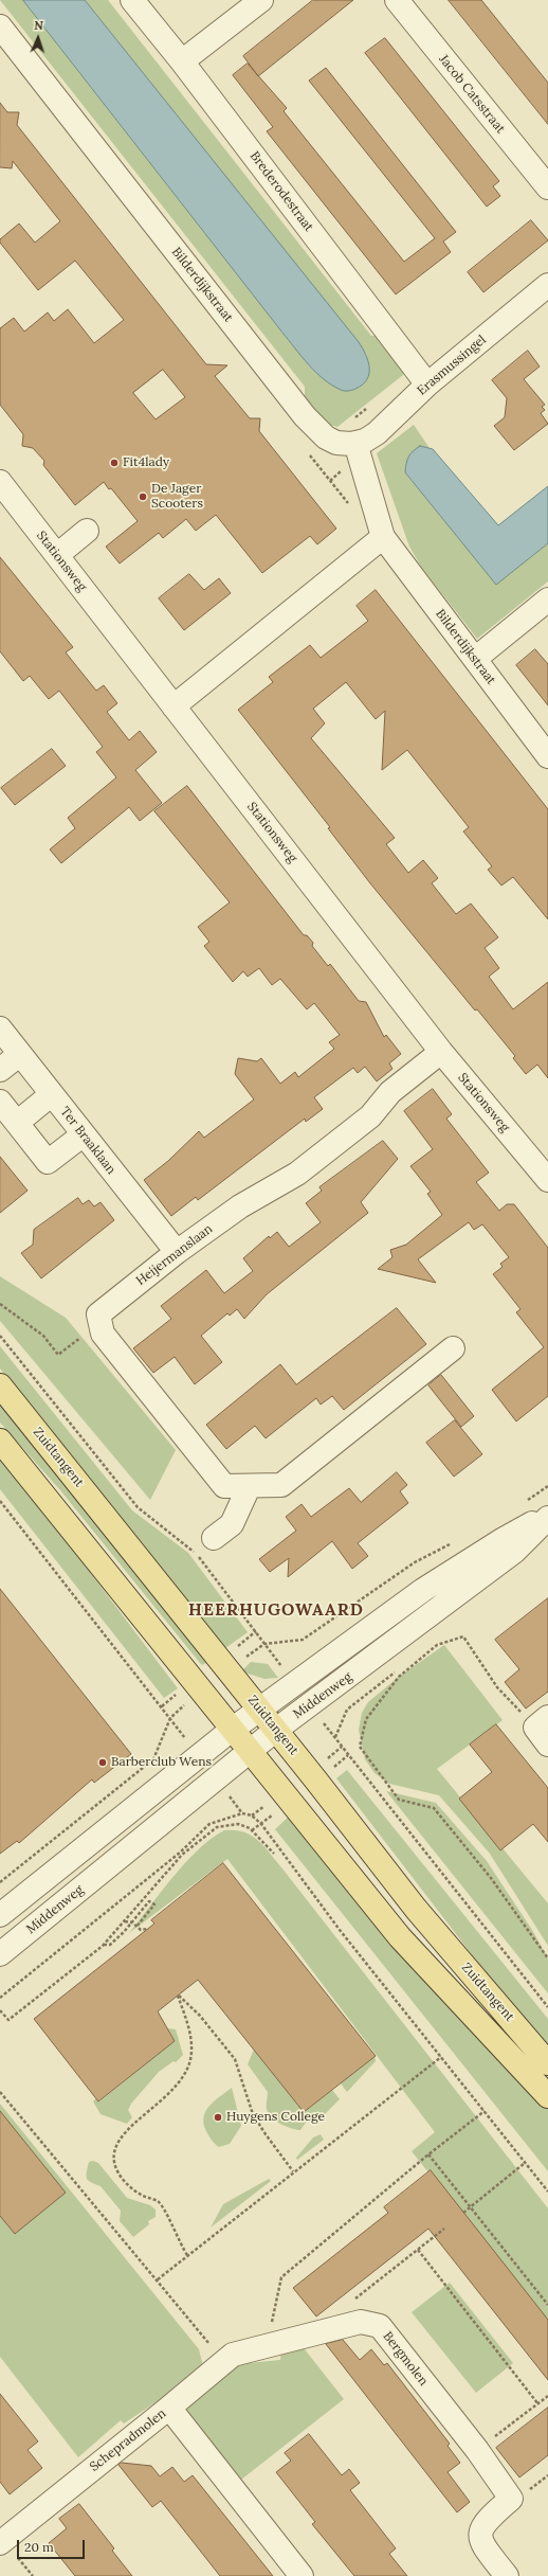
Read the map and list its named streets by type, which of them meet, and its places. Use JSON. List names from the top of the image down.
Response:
{
  "streets": {
    "main road": ["Zuidtangent"],
    "street": [
      "Jacob Catsstraat",
      "Brederodestraat",
      "Bilderdijkstraat",
      "Erasmussingel",
      "Stationsweg",
      "Ter Braaklaan",
      "Heijermanslaan",
      "Middenweg",
      "Bergmolen",
      "Schepradmolen"
    ]
  },
  "crossings": [
    ["Brederodestraat", "Erasmussingel"],
    ["Bilderdijkstraat", "Erasmussingel"],
    ["Stationsweg", "Heijermanslaan"],
    ["Ter Braaklaan", "Heijermanslaan"],
    ["Zuidtangent", "Middenweg"],
    ["Bergmolen", "Schepradmolen"]
  ],
  "districts": ["HEERHUGOWAARD"],
  "places": [
    "Fit4lady",
    "De Jager Scooters",
    "Barberclub Wens",
    "Huygens College"
  ],
  "scale_bar": "20 m",
  "north": "top"
}
